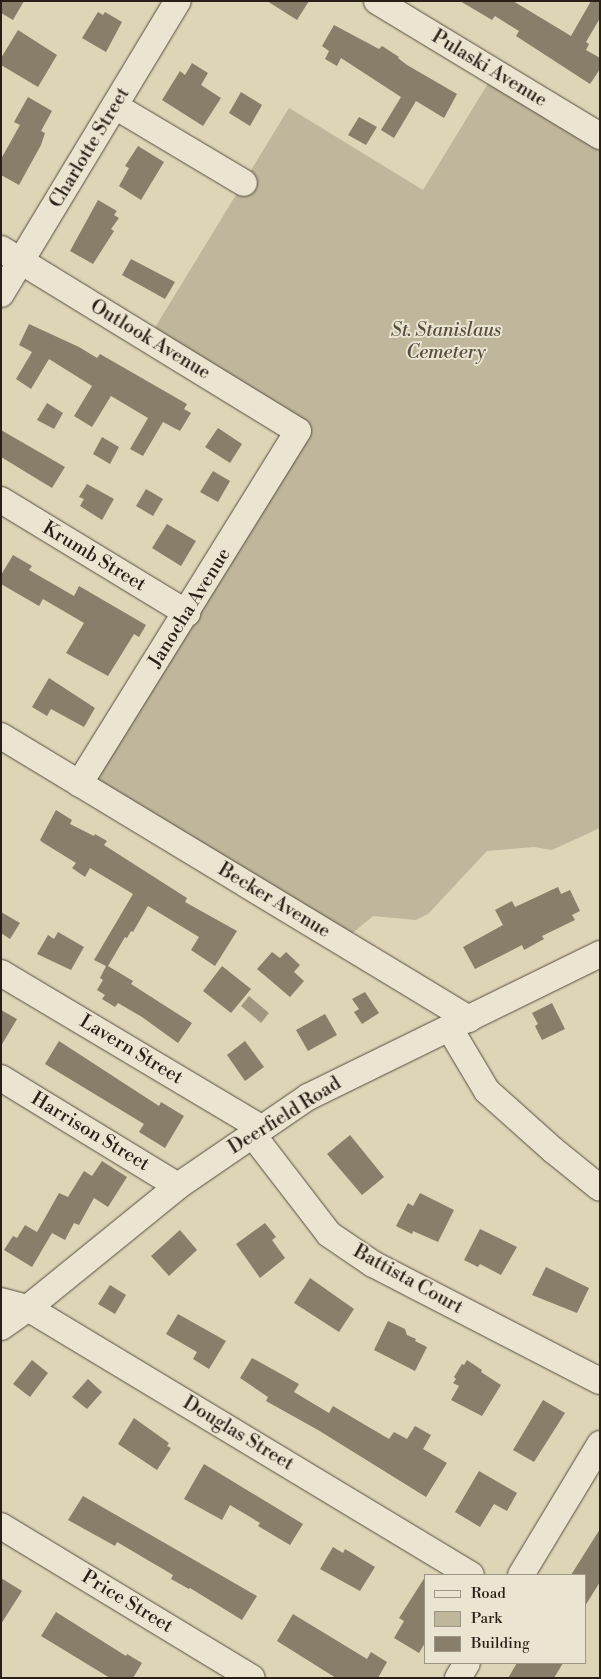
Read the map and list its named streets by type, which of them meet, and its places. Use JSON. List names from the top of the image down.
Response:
{
  "streets": {
    "street": [
      "Pulaski Avenue",
      "Charlotte Street",
      "Outlook Avenue",
      "Krumb Street",
      "Janocha Avenue",
      "Becker Avenue",
      "Lavern Street",
      "Deerfield Road",
      "Harrison Street",
      "Battista Court",
      "Douglas Street",
      "Price Street"
    ]
  },
  "crossings": [
    ["Charlotte Street", "Outlook Avenue"],
    ["Outlook Avenue", "Janocha Avenue"],
    ["Krumb Street", "Janocha Avenue"],
    ["Janocha Avenue", "Becker Avenue"],
    ["Becker Avenue", "Deerfield Road"],
    ["Lavern Street", "Deerfield Road"],
    ["Lavern Street", "Battista Court"],
    ["Deerfield Road", "Harrison Street"],
    ["Deerfield Road", "Battista Court"],
    ["Deerfield Road", "Douglas Street"]
  ],
  "parks": ["St. Stanislaus Cemetery"],
  "legend": ["Road", "Park", "Building"]
}
